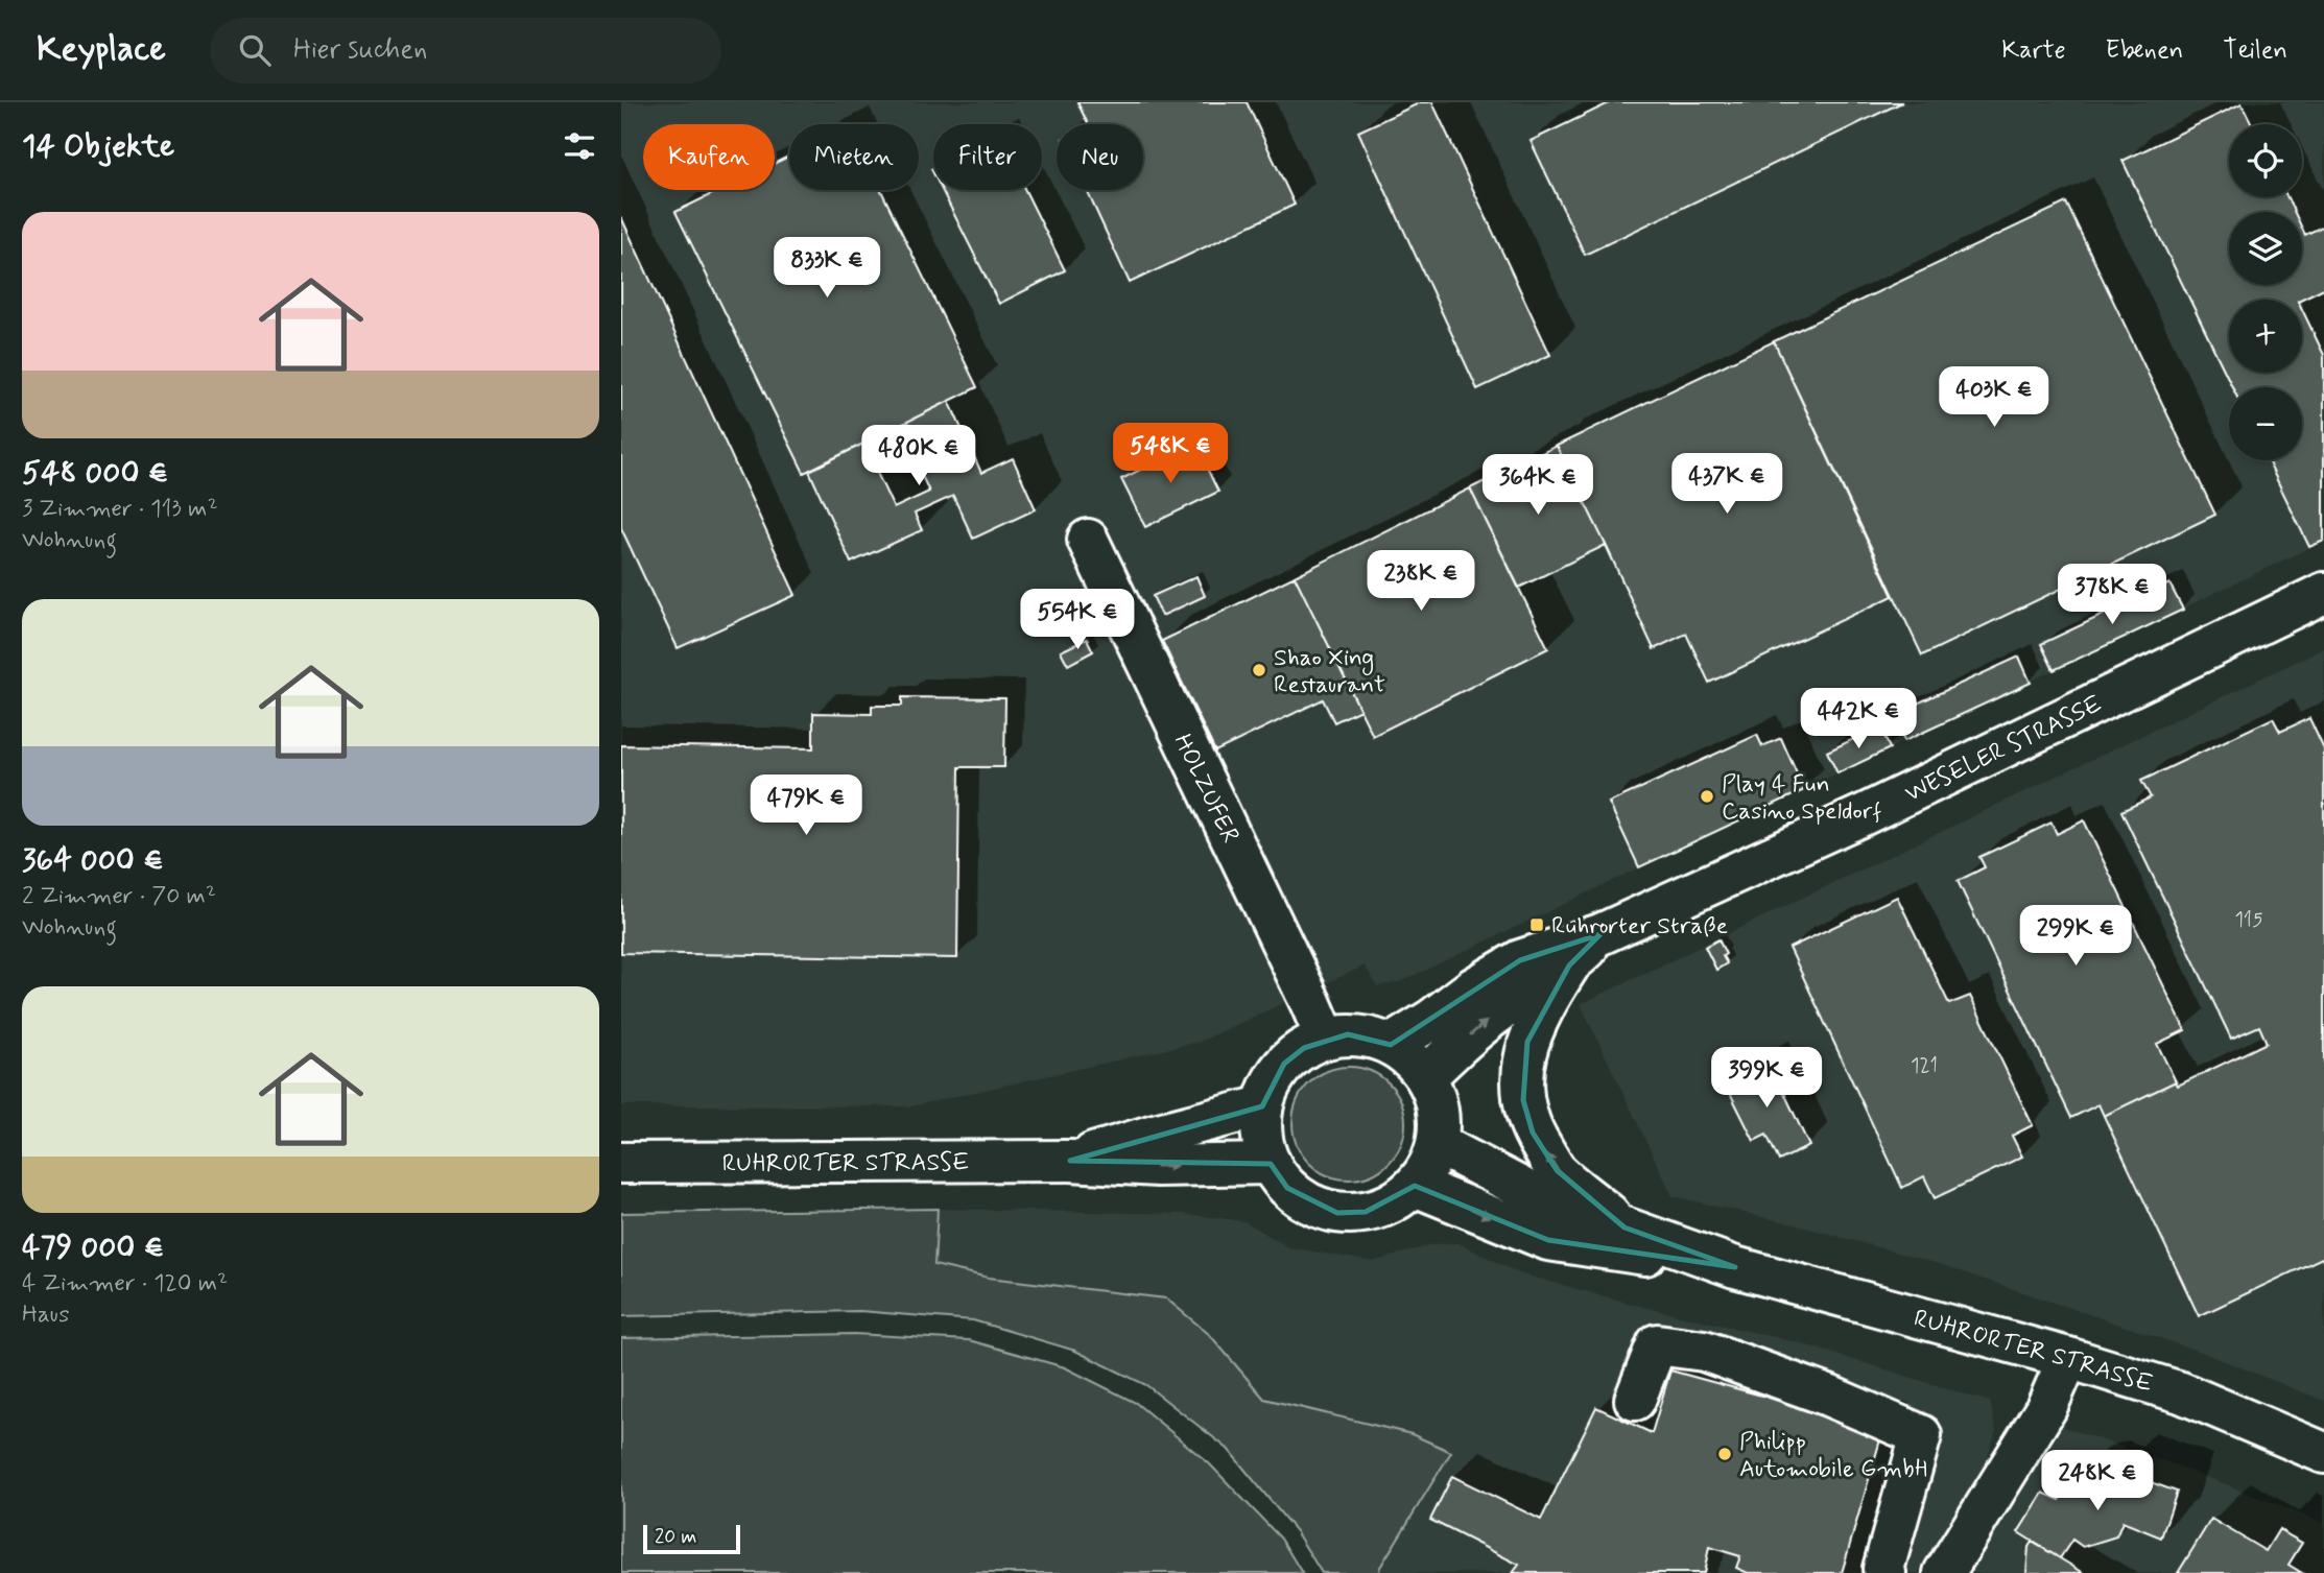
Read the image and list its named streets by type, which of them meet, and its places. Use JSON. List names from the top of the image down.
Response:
{
  "streets": {
    "main road": ["WESELER STRASSE", "HOLZUFER", "RUHRORTER STRASSE"]
  },
  "crossings": [
    ["WESELER STRASSE", "HOLZUFER"],
    ["WESELER STRASSE", "RUHRORTER STRASSE"],
    ["HOLZUFER", "RUHRORTER STRASSE"]
  ],
  "places": {
    "other": ["Shao Xing Restaurant", "Play 4 Fun Casino Speldorf", "Philipp Automobile GmbH"],
    "transit": ["Ruhrorter Straße"]
  },
  "house_numbers": ["115", "121"],
  "scale_bar": "20 m",
  "page": {
    "header": "Keyplace",
    "search": "Hier suchen",
    "nav": ["Karte", "Ebenen", "Teilen"],
    "heading": "14 Objekte",
    "map_buttons": ["+", "−"],
    "chip": [
      "Kaufen",
      "Mieten",
      "Filter",
      "Neu"
    ],
    "list": [
      {
        "name": "548 000 €",
        "note": "3 Zimmer · 113 m² · Wohnung"
      },
      {
        "name": "364 000 €",
        "note": "2 Zimmer · 70 m² · Wohnung"
      },
      {
        "name": "479 000 €",
        "note": "4 Zimmer · 120 m² · Haus"
      }
    ],
    "price": [
      "833K €",
      "403K €",
      "548K €",
      "480K €",
      "437K €",
      "364K €",
      "238K €",
      "378K €",
      "554K €",
      "442K €",
      "479K €",
      "299K €",
      "399K €",
      "248K €"
    ],
    "scale": "20 m"
  }
}
